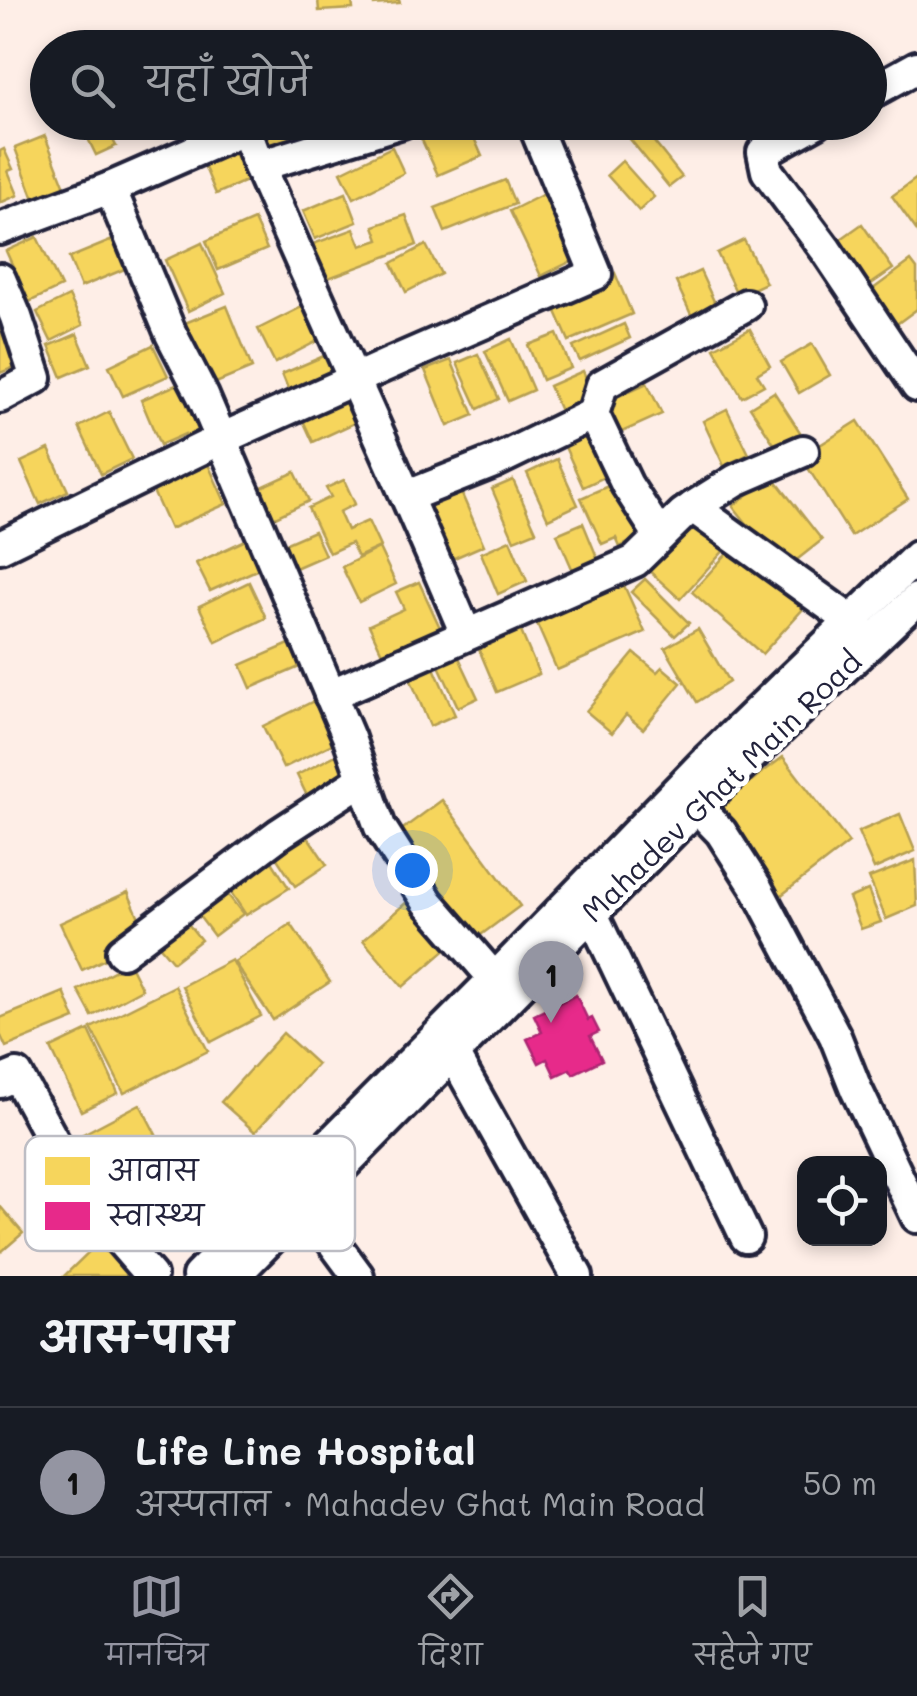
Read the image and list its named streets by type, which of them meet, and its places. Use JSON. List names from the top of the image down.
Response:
{
  "streets": {
    "street": ["Mahadev Ghat Main Road"]
  },
  "legend": ["आवास", "स्वास्थ्य"],
  "page": {
    "search": "यहाँ खोजें",
    "pins": "1",
    "heading": "आस-पास",
    "list": [
      {
        "mark": "1",
        "name": "Life Line Hospital",
        "note": "अस्पताल · Mahadev Ghat Main Road",
        "value": "50 m"
      }
    ],
    "nav": ["मानचित्र", "दिशा", "सहेजे गए"]
  }
}
